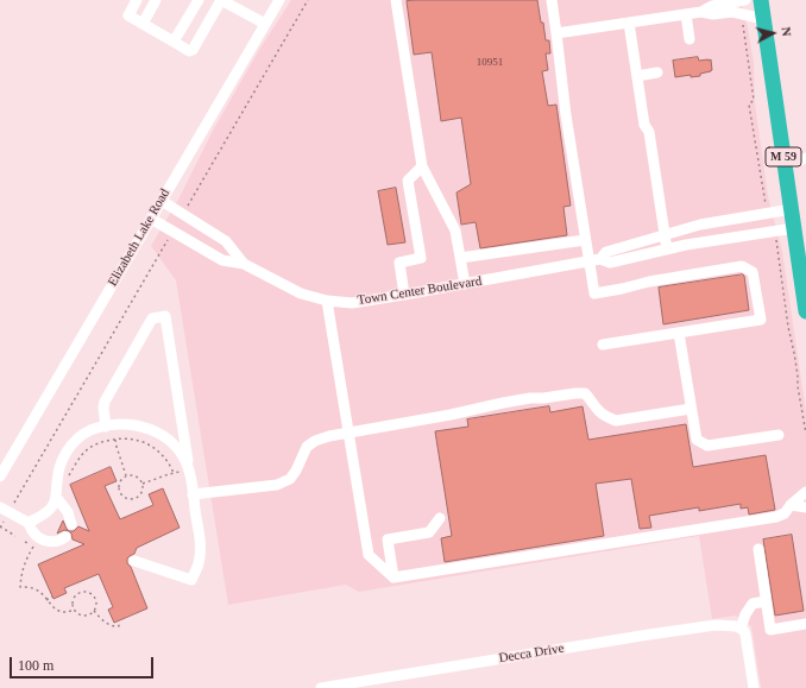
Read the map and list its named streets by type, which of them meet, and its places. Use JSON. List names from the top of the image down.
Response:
{
  "streets": {
    "highway": ["M 59"],
    "street": ["Elizabeth Lake Road", "Town Center Boulevard", "Decca Drive"]
  },
  "crossings": [
    ["M 59", "Town Center Boulevard"],
    ["Elizabeth Lake Road", "Town Center Boulevard"]
  ],
  "house_numbers": ["10951"],
  "scale_bar": "100 m",
  "north": "right"
}
